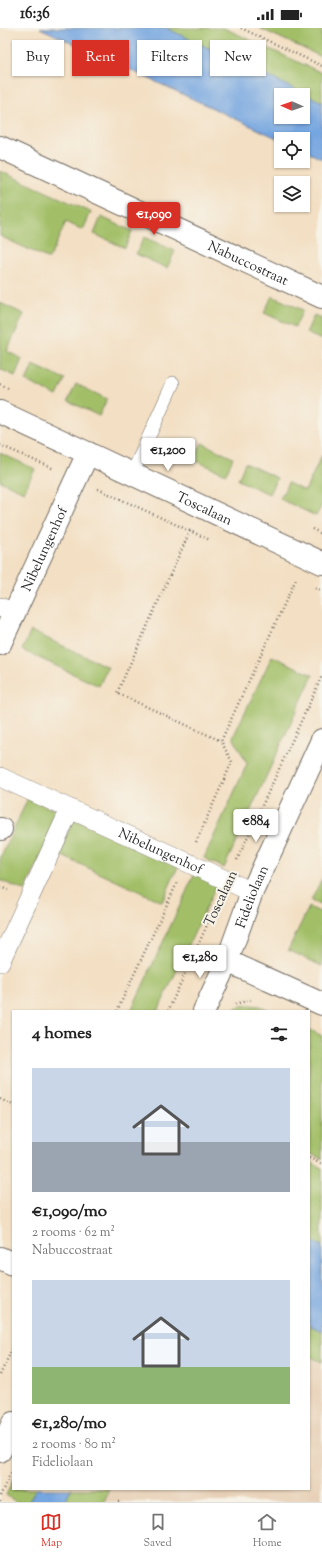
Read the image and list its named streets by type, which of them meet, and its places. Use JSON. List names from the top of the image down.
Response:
{
  "streets": {
    "street": [
      "Nabuccostraat",
      "Toscalaan",
      "Nibelungenhof",
      "Fideliolaan"
    ]
  },
  "crossings": [
    ["Toscalaan", "Nibelungenhof"],
    ["Nibelungenhof", "Fideliolaan"]
  ],
  "north": "left",
  "page": {
    "status": "16:36",
    "chip": [
      "Buy",
      "Rent",
      "Filters",
      "New"
    ],
    "price": [
      "€1,090",
      "€1,200",
      "€884",
      "€1,280"
    ],
    "heading": "4 homes",
    "list": [
      {
        "name": "€1,090/mo",
        "note": "2 rooms · 62 m² · Nabuccostraat"
      },
      {
        "name": "€1,280/mo",
        "note": "2 rooms · 80 m² · Fideliolaan"
      }
    ],
    "tabs": ["Map", "Saved", "Home"]
  }
}
